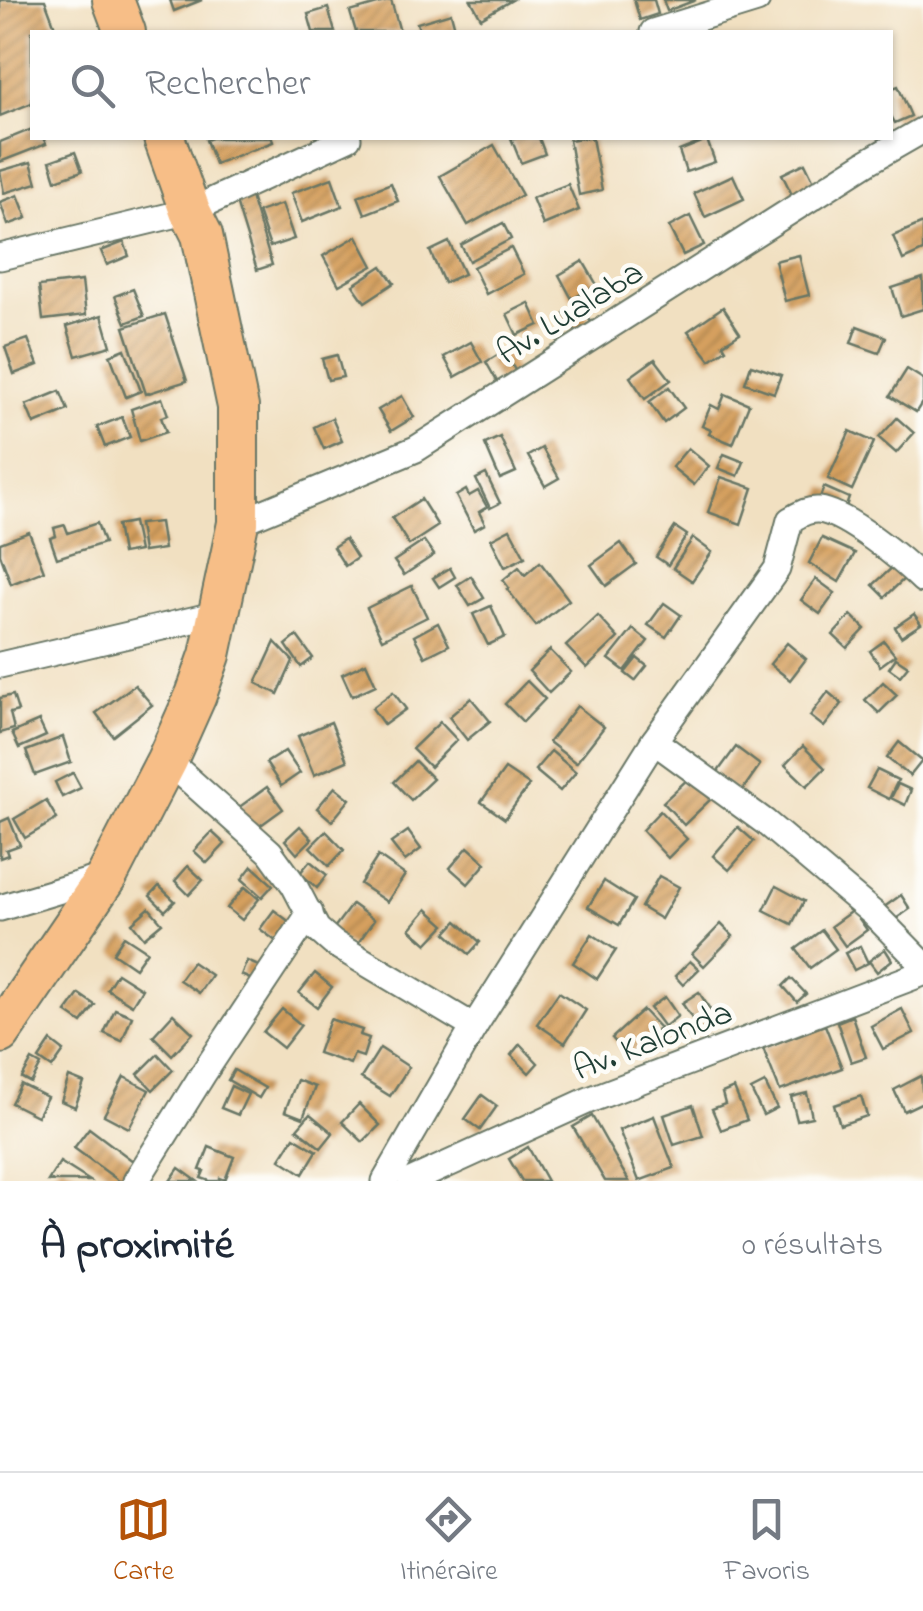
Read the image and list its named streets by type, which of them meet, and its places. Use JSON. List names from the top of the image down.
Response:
{
  "streets": {
    "street": ["Av. Lualaba", "Av. Kalonda"]
  },
  "page": {
    "search": "Rechercher",
    "heading": ["À proximité", "0 résultats"],
    "nav": ["Carte", "Itinéraire", "Favoris"]
  }
}
